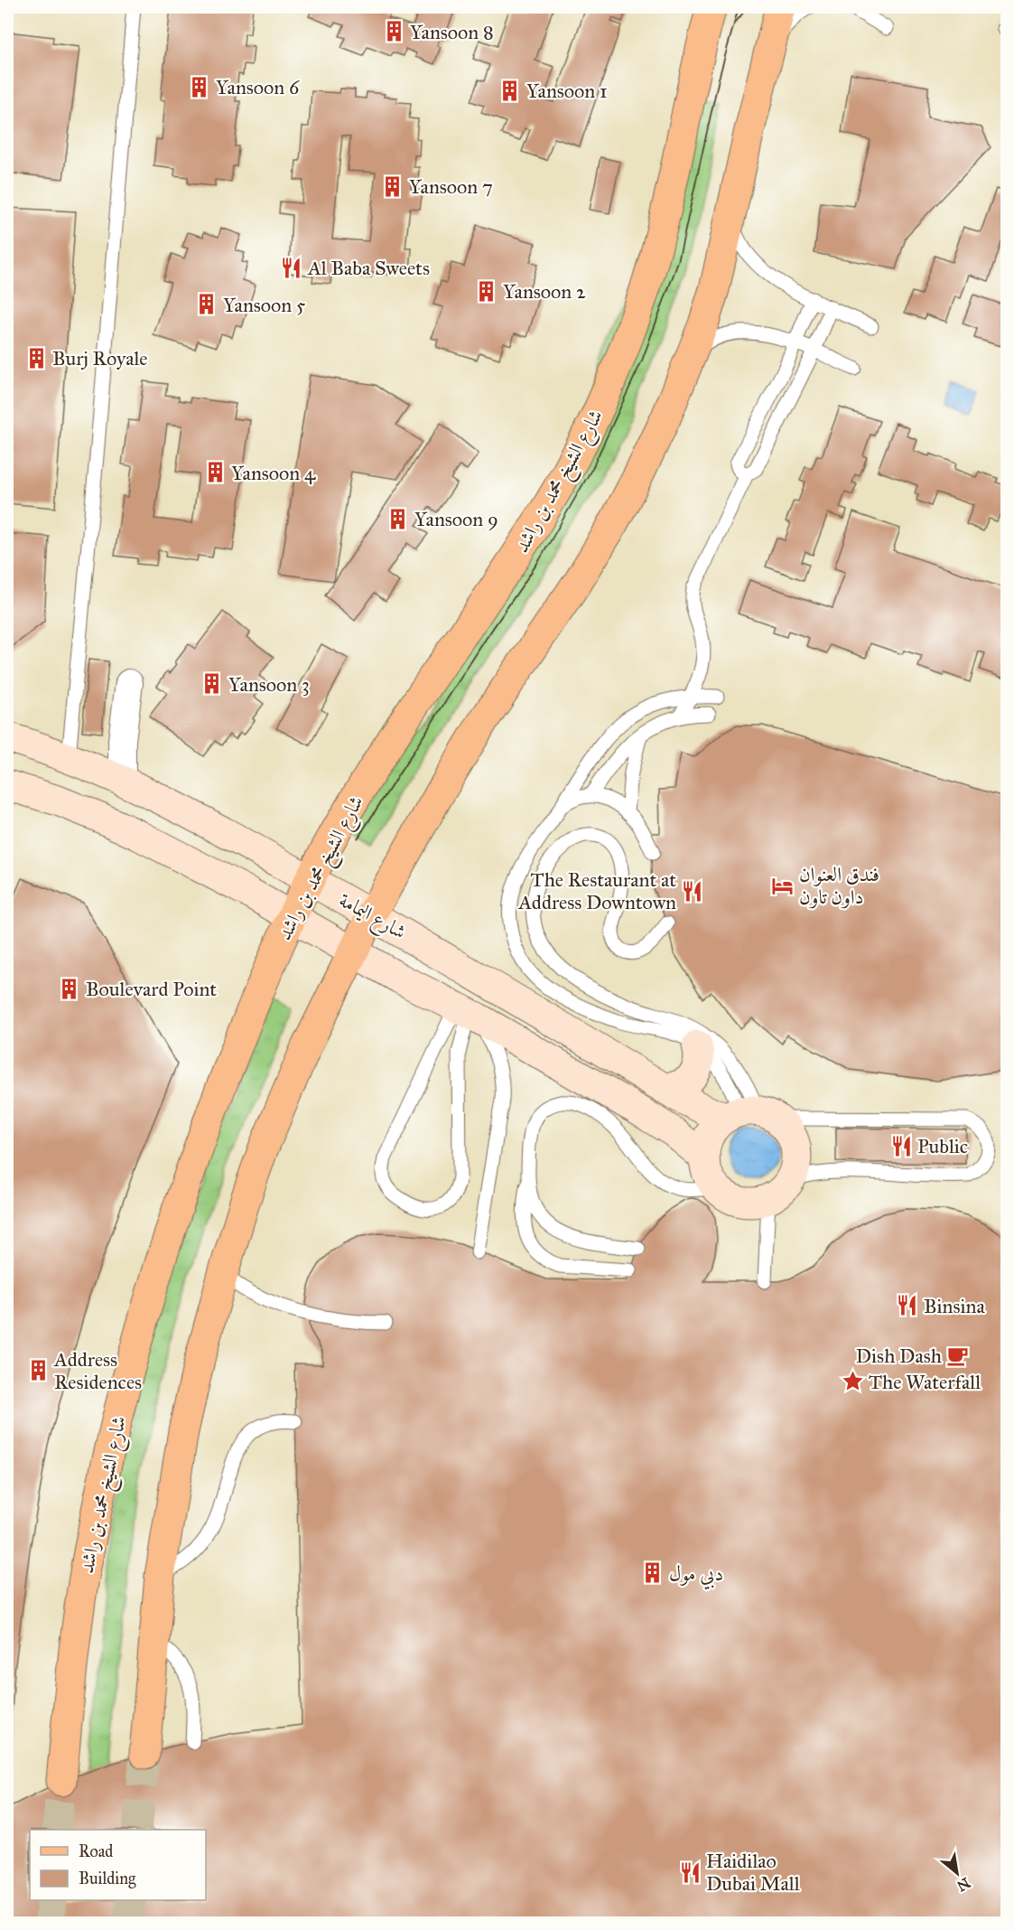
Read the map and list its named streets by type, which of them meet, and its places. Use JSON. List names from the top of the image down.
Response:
{
  "streets": {
    "main road": ["شارع الشيخ محمد بن راشد"],
    "street": ["شارع اليمامة"]
  },
  "crossings": [
    ["شارع الشيخ محمد بن راشد", "شارع اليمامة"]
  ],
  "places": {
    "building": [
      "Yansoon 8",
      "Yansoon 6",
      "Yansoon 1",
      "Yansoon 7",
      "Yansoon 2",
      "Yansoon 5",
      "Burj Royale",
      "Yansoon 4",
      "Yansoon 9",
      "Yansoon 3",
      "Boulevard Point",
      "Address Residences",
      "دبي مول"
    ],
    "restaurant": [
      "Al Baba Sweets",
      "The Restaurant at Address Downtown",
      "Public",
      "Binsina",
      "Haidilao Dubai Mall"
    ],
    "hotel": ["فندق العنوان داون تاون"],
    "cafe": ["Dish Dash"],
    "place": ["The Waterfall"]
  },
  "legend": ["Road", "Building"],
  "north": "bottom right"
}
